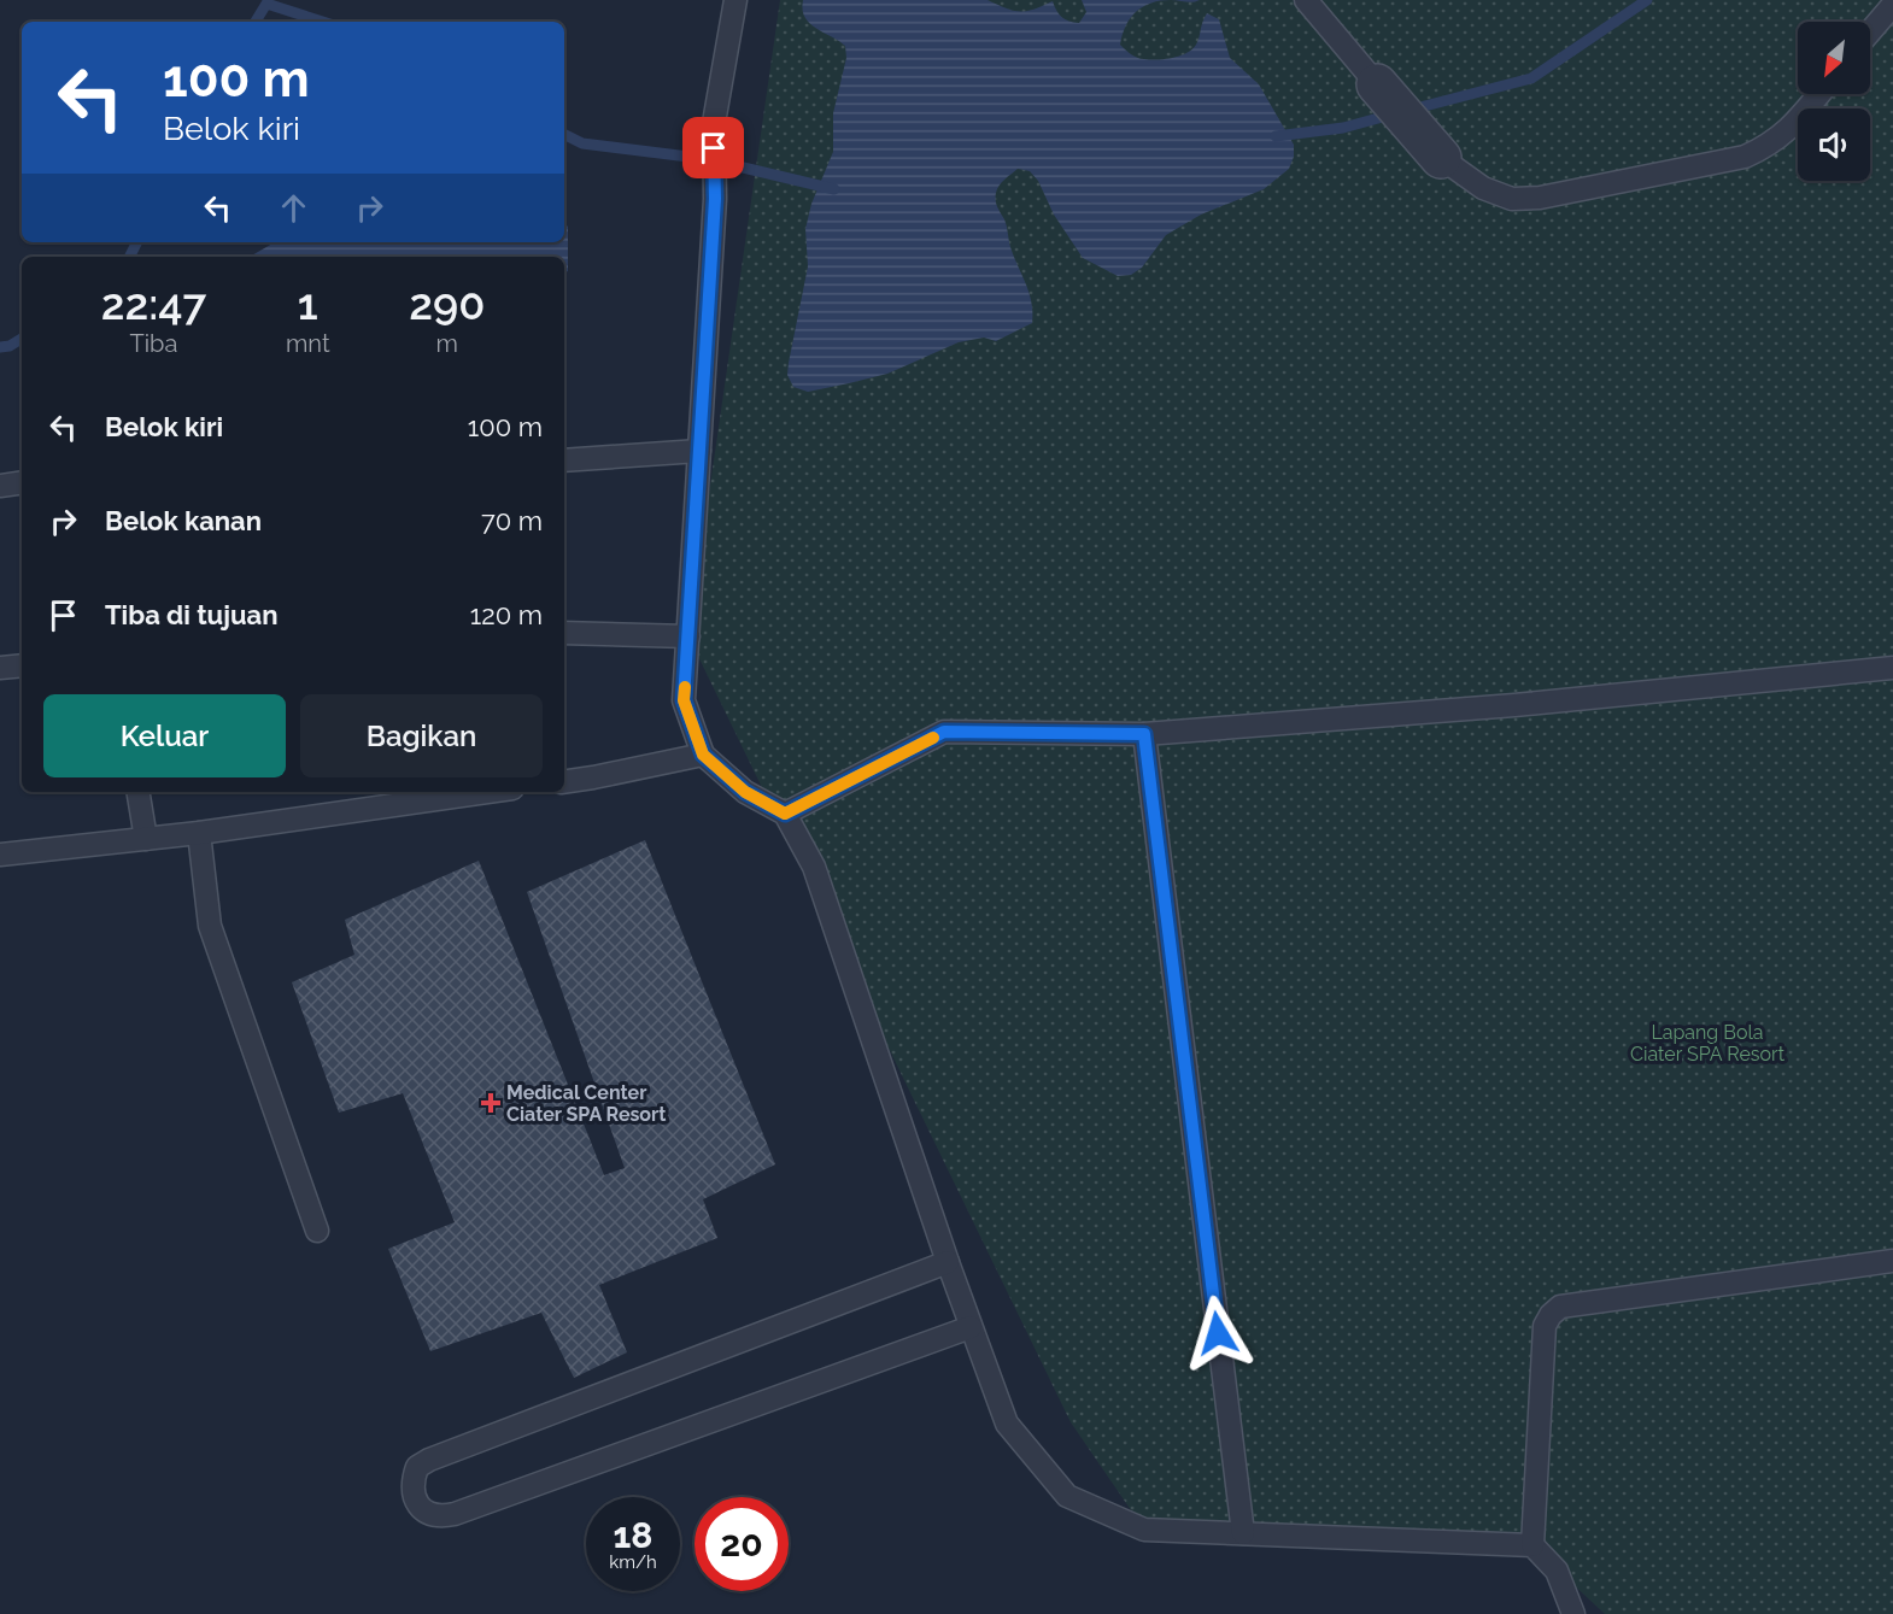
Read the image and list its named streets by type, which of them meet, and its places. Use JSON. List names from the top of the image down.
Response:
{
  "parks": ["Lapang Bola Ciater SPA Resort"],
  "places": {
    "health": ["Medical Center Ciater SPA Resort"]
  },
  "north": "bottom left",
  "page": {
    "turn": ["100 m", "Belok kiri"],
    "eta": [
      "22:47",
      "Tiba",
      "1",
      "mnt",
      "290",
      "m"
    ],
    "list": [
      {
        "name": "Belok kiri",
        "value": "100 m"
      },
      {
        "name": "Belok kanan",
        "value": "70 m"
      },
      {
        "name": "Tiba di tujuan",
        "value": "120 m"
      }
    ],
    "buttons": ["Keluar", "Bagikan"],
    "speed": "18 km/h",
    "limit": "20"
  }
}
